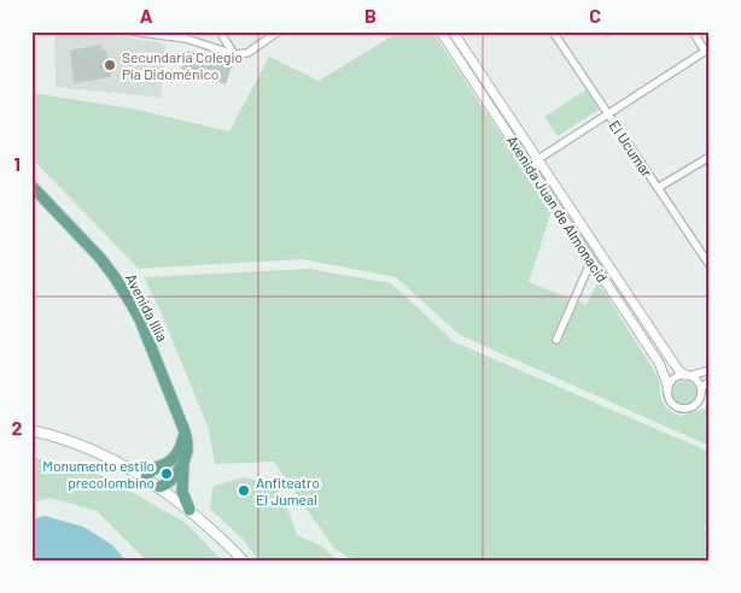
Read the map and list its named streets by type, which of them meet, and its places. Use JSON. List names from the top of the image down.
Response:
{
  "streets": {
    "main road": ["Avenida Illia"],
    "street": ["El Ucumar", "Avenida Juan de Almonacid"]
  },
  "places": ["Secundaria Colegio Pía Didoménico", "Monumento estilo precolombino", "Anfiteatro El Jumeal"],
  "grid": {
    "columns": ["A", "B", "C"],
    "rows": ["1", "2"]
  }
}
